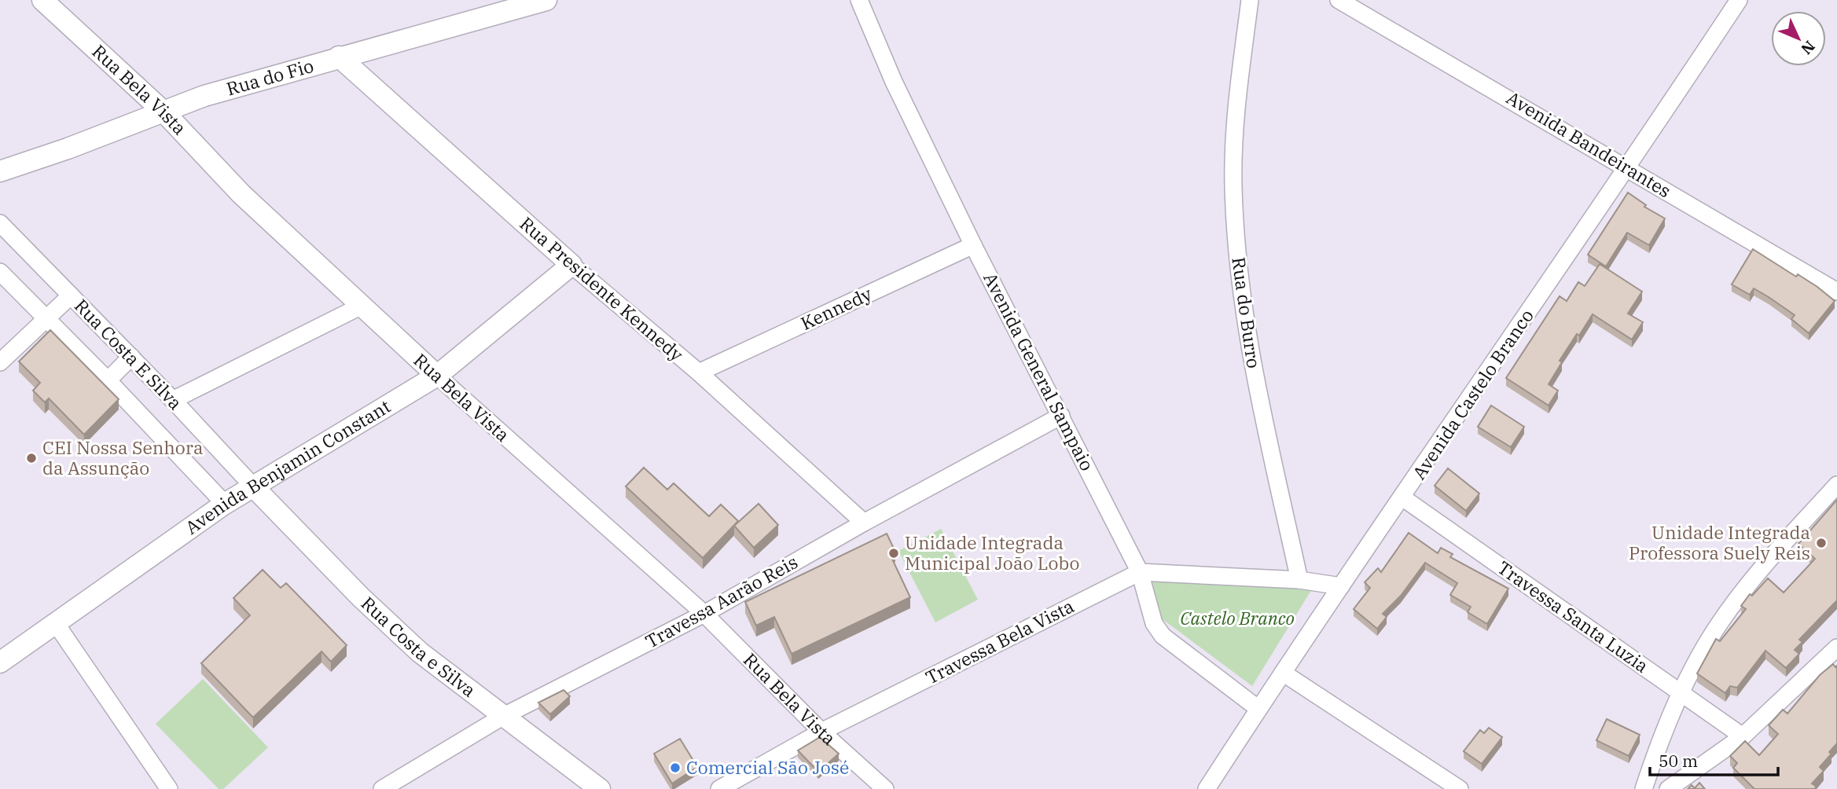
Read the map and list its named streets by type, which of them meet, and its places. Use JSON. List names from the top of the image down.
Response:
{
  "streets": {
    "street": [
      "Rua do Fio",
      "Rua Bela Vista",
      "Avenida Bandeirantes",
      "Rua Presidente Kennedy",
      "Kennedy",
      "Rua do Burro",
      "Rua Costa E Silva",
      "Avenida General Sampaio",
      "Avenida Castelo Branco",
      "Avenida Benjamin Constant",
      "Travessa Aarão Reis",
      "Travessa Santa Luzia",
      "Travessa Bela Vista",
      "Rua Costa e Silva"
    ]
  },
  "crossings": [
    ["Rua do Fio", "Rua Bela Vista"],
    ["Rua do Fio", "Rua Presidente Kennedy"],
    ["Rua Bela Vista", "Avenida Benjamin Constant"],
    ["Rua Bela Vista", "Travessa Aarão Reis"],
    ["Rua Bela Vista", "Travessa Bela Vista"],
    ["Avenida Bandeirantes", "Avenida Castelo Branco"],
    ["Rua Presidente Kennedy", "Kennedy"],
    ["Rua Presidente Kennedy", "Avenida Benjamin Constant"],
    ["Rua Presidente Kennedy", "Travessa Aarão Reis"],
    ["Kennedy", "Avenida General Sampaio"],
    ["Rua do Burro", "Travessa Bela Vista"],
    ["Rua Costa E Silva", "Avenida Benjamin Constant"],
    ["Rua Costa E Silva", "Rua Costa e Silva"],
    ["Avenida General Sampaio", "Avenida Castelo Branco"],
    ["Avenida General Sampaio", "Travessa Aarão Reis"],
    ["Avenida General Sampaio", "Travessa Bela Vista"],
    ["Avenida Castelo Branco", "Travessa Santa Luzia"],
    ["Avenida Benjamin Constant", "Rua Costa e Silva"],
    ["Travessa Aarão Reis", "Rua Costa e Silva"]
  ],
  "parks": ["Castelo Branco"],
  "places": [
    "CEI Nossa Senhora da Assunção",
    "Unidade Integrada Professora Suely Reis",
    "Unidade Integrada Municipal João Lobo",
    "Comercial São José"
  ],
  "scale_bar": "50 m",
  "north": "bottom right"
}
